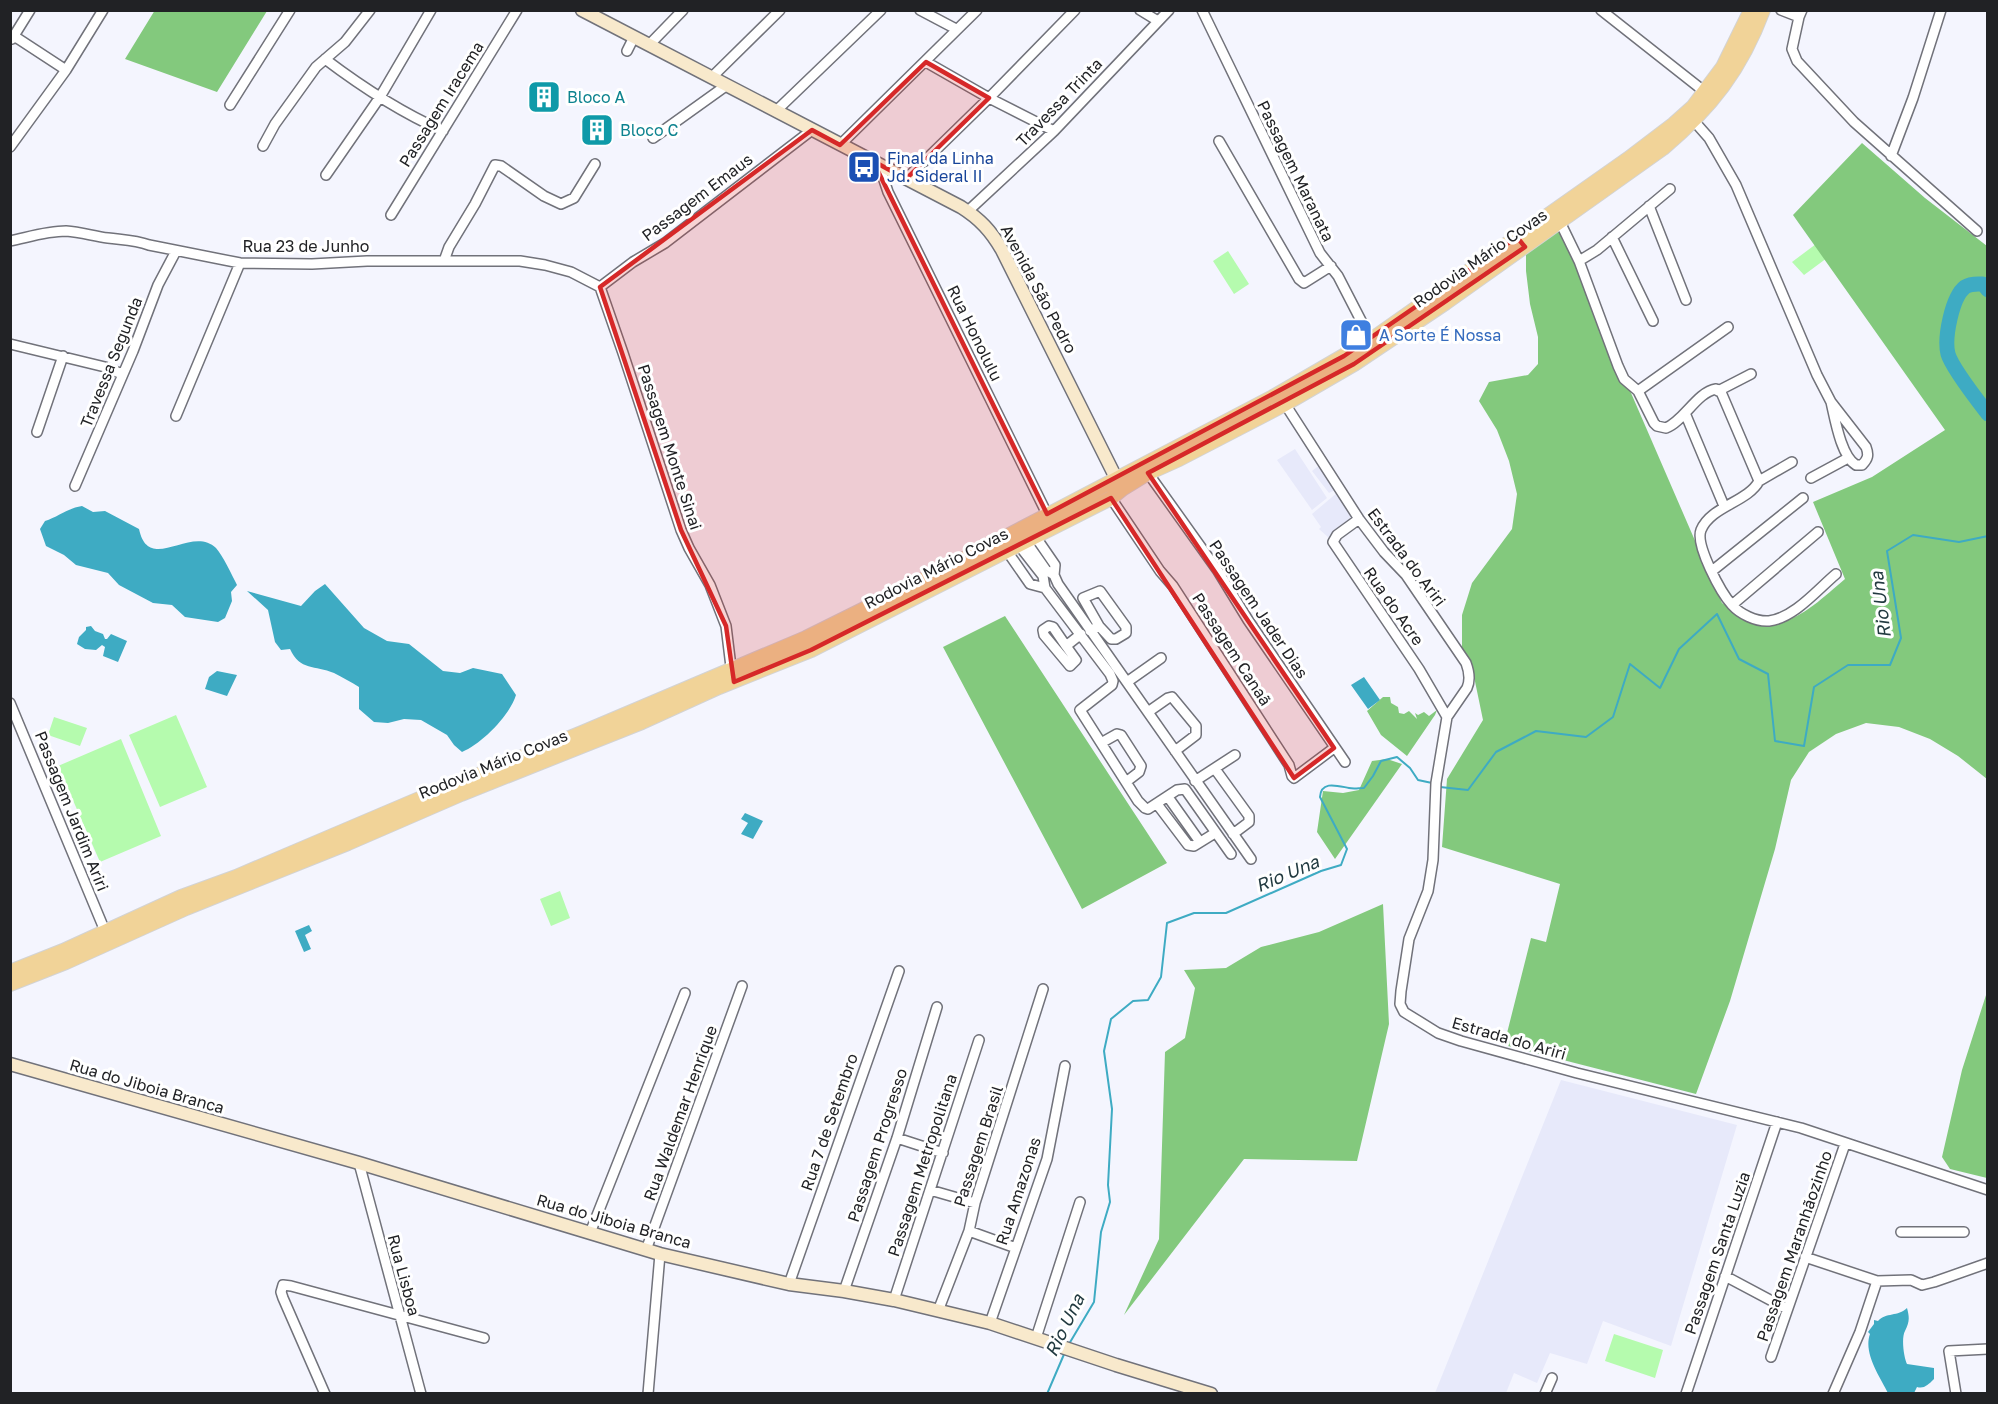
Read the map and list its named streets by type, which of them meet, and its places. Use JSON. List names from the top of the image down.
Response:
{
  "streets": {
    "main road": ["Rodovia Mário Covas", "Avenida São Pedro", "Rua do Jiboia Branca"],
    "street": [
      "Travessa Trinta",
      "Passagem Iracema",
      "Passagem Maranata",
      "Passagem Emaus",
      "Rua 23 de Junho",
      "Rua Honolulu",
      "Travessa Segunda",
      "Passagem Monte Sinai",
      "Estrada do Ariri",
      "Rua do Acre",
      "Passagem Jader Dias",
      "Passagem Canaã",
      "Passagem Jardim Ariri",
      "Rua Waldemar Henrique",
      "Rua 7 de Setembro",
      "Passagem Progresso",
      "Passagem Brasil",
      "Passagem Metropolitana",
      "Rua Amazonas",
      "Passagem Maranhãozinho",
      "Passagem Santa Luzia",
      "Rua Lisboa"
    ]
  },
  "crossings": [
    ["Travessa Trinta", "Avenida São Pedro"],
    ["Passagem Maranata", "Rodovia Mário Covas"],
    ["Passagem Emaus", "Rua 23 de Junho"],
    ["Passagem Emaus", "Avenida São Pedro"],
    ["Passagem Emaus", "Passagem Monte Sinai"],
    ["Rua 23 de Junho", "Travessa Segunda"],
    ["Rua 23 de Junho", "Passagem Monte Sinai"],
    ["Rodovia Mário Covas", "Avenida São Pedro"],
    ["Rodovia Mário Covas", "Rua Honolulu"],
    ["Rodovia Mário Covas", "Passagem Monte Sinai"],
    ["Rodovia Mário Covas", "Estrada do Ariri"],
    ["Rodovia Mário Covas", "Passagem Jader Dias"],
    ["Rodovia Mário Covas", "Passagem Canaã"],
    ["Rodovia Mário Covas", "Passagem Jardim Ariri"],
    ["Avenida São Pedro", "Rua Honolulu"],
    ["Avenida São Pedro", "Passagem Canaã"],
    ["Estrada do Ariri", "Rua do Acre"],
    ["Estrada do Ariri", "Passagem Maranhãozinho"],
    ["Estrada do Ariri", "Passagem Santa Luzia"],
    ["Passagem Jader Dias", "Passagem Canaã"],
    ["Rua do Jiboia Branca", "Rua Waldemar Henrique"],
    ["Rua do Jiboia Branca", "Rua 7 de Setembro"],
    ["Rua do Jiboia Branca", "Passagem Progresso"],
    ["Rua do Jiboia Branca", "Passagem Brasil"],
    ["Rua do Jiboia Branca", "Passagem Metropolitana"],
    ["Rua do Jiboia Branca", "Rua Amazonas"],
    ["Rua do Jiboia Branca", "Rua Lisboa"]
  ],
  "water": ["Rio Una"],
  "places": {
    "building": ["Bloco A", "Bloco C"],
    "bus stop": ["Final da Linha Jd. Sideral II"],
    "shop": ["A Sorte É Nossa"]
  }
}
